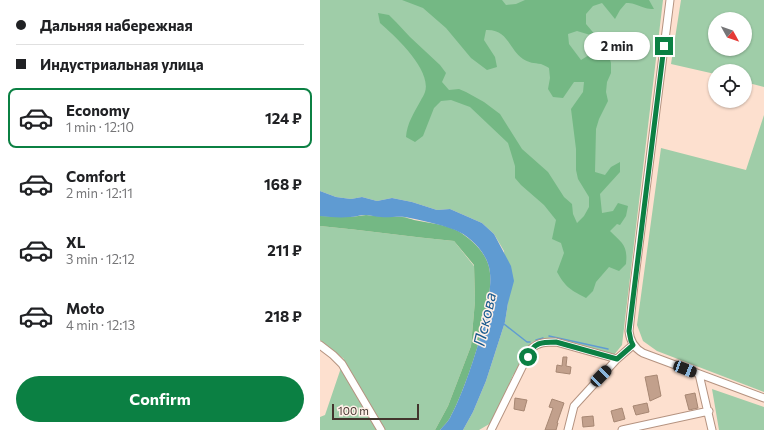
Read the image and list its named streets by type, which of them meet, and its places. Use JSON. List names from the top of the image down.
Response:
{
  "water": ["Пскова"],
  "scale_bar": "100 m",
  "north": "bottom right",
  "page": {
    "banner": ["Дальняя набережная", "Индустриальная улица"],
    "bubble": "2 min",
    "list": [
      {
        "name": "Economy",
        "note": "1 min · 12:10",
        "value": "124 ₽"
      },
      {
        "name": "Comfort",
        "note": "2 min · 12:11",
        "value": "168 ₽"
      },
      {
        "name": "XL",
        "note": "3 min · 12:12",
        "value": "211 ₽"
      },
      {
        "name": "Moto",
        "note": "4 min · 12:13",
        "value": "218 ₽"
      }
    ],
    "buttons": "Confirm",
    "scale": "100 m"
  }
}
